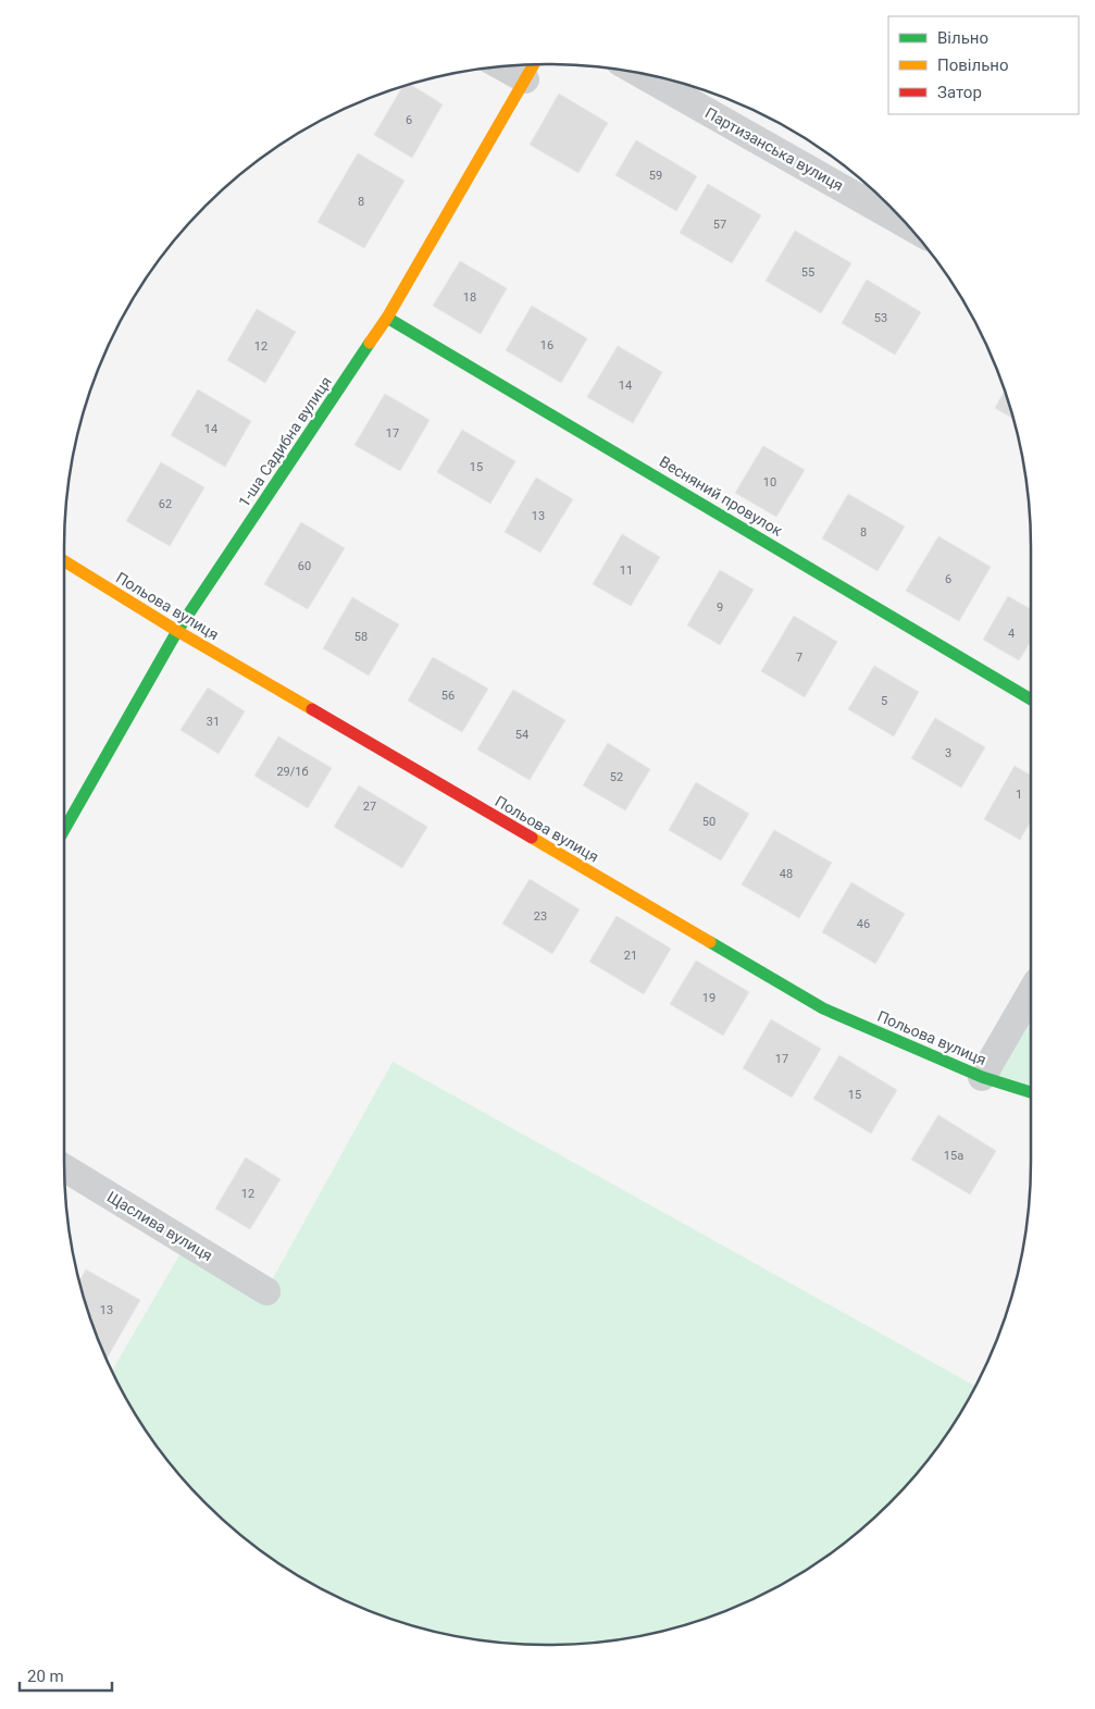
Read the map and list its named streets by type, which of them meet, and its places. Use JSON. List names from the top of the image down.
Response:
{
  "streets": {
    "street": [
      "Партизанська вулиця",
      "1-ша Садибна вулиця",
      "Весняний провулок",
      "Польова вулиця",
      "Щаслива вулиця"
    ]
  },
  "crossings": [
    ["1-ша Садибна вулиця", "Весняний провулок"],
    ["1-ша Садибна вулиця", "Польова вулиця"]
  ],
  "house_numbers": [
    "6",
    "59",
    "8",
    "57",
    "55",
    "18",
    "53",
    "16",
    "12",
    "14",
    "14",
    "17",
    "15",
    "10",
    "62",
    "13",
    "8",
    "60",
    "11",
    "6",
    "9",
    "4",
    "58",
    "7",
    "56",
    "5",
    "31",
    "54",
    "3",
    "29/1б",
    "52",
    "1",
    "27",
    "50",
    "48",
    "23",
    "46",
    "21",
    "19",
    "17",
    "15",
    "15а",
    "12",
    "13"
  ],
  "legend": ["Вільно", "Повільно", "Затор"],
  "scale_bar": "20 m"
}
